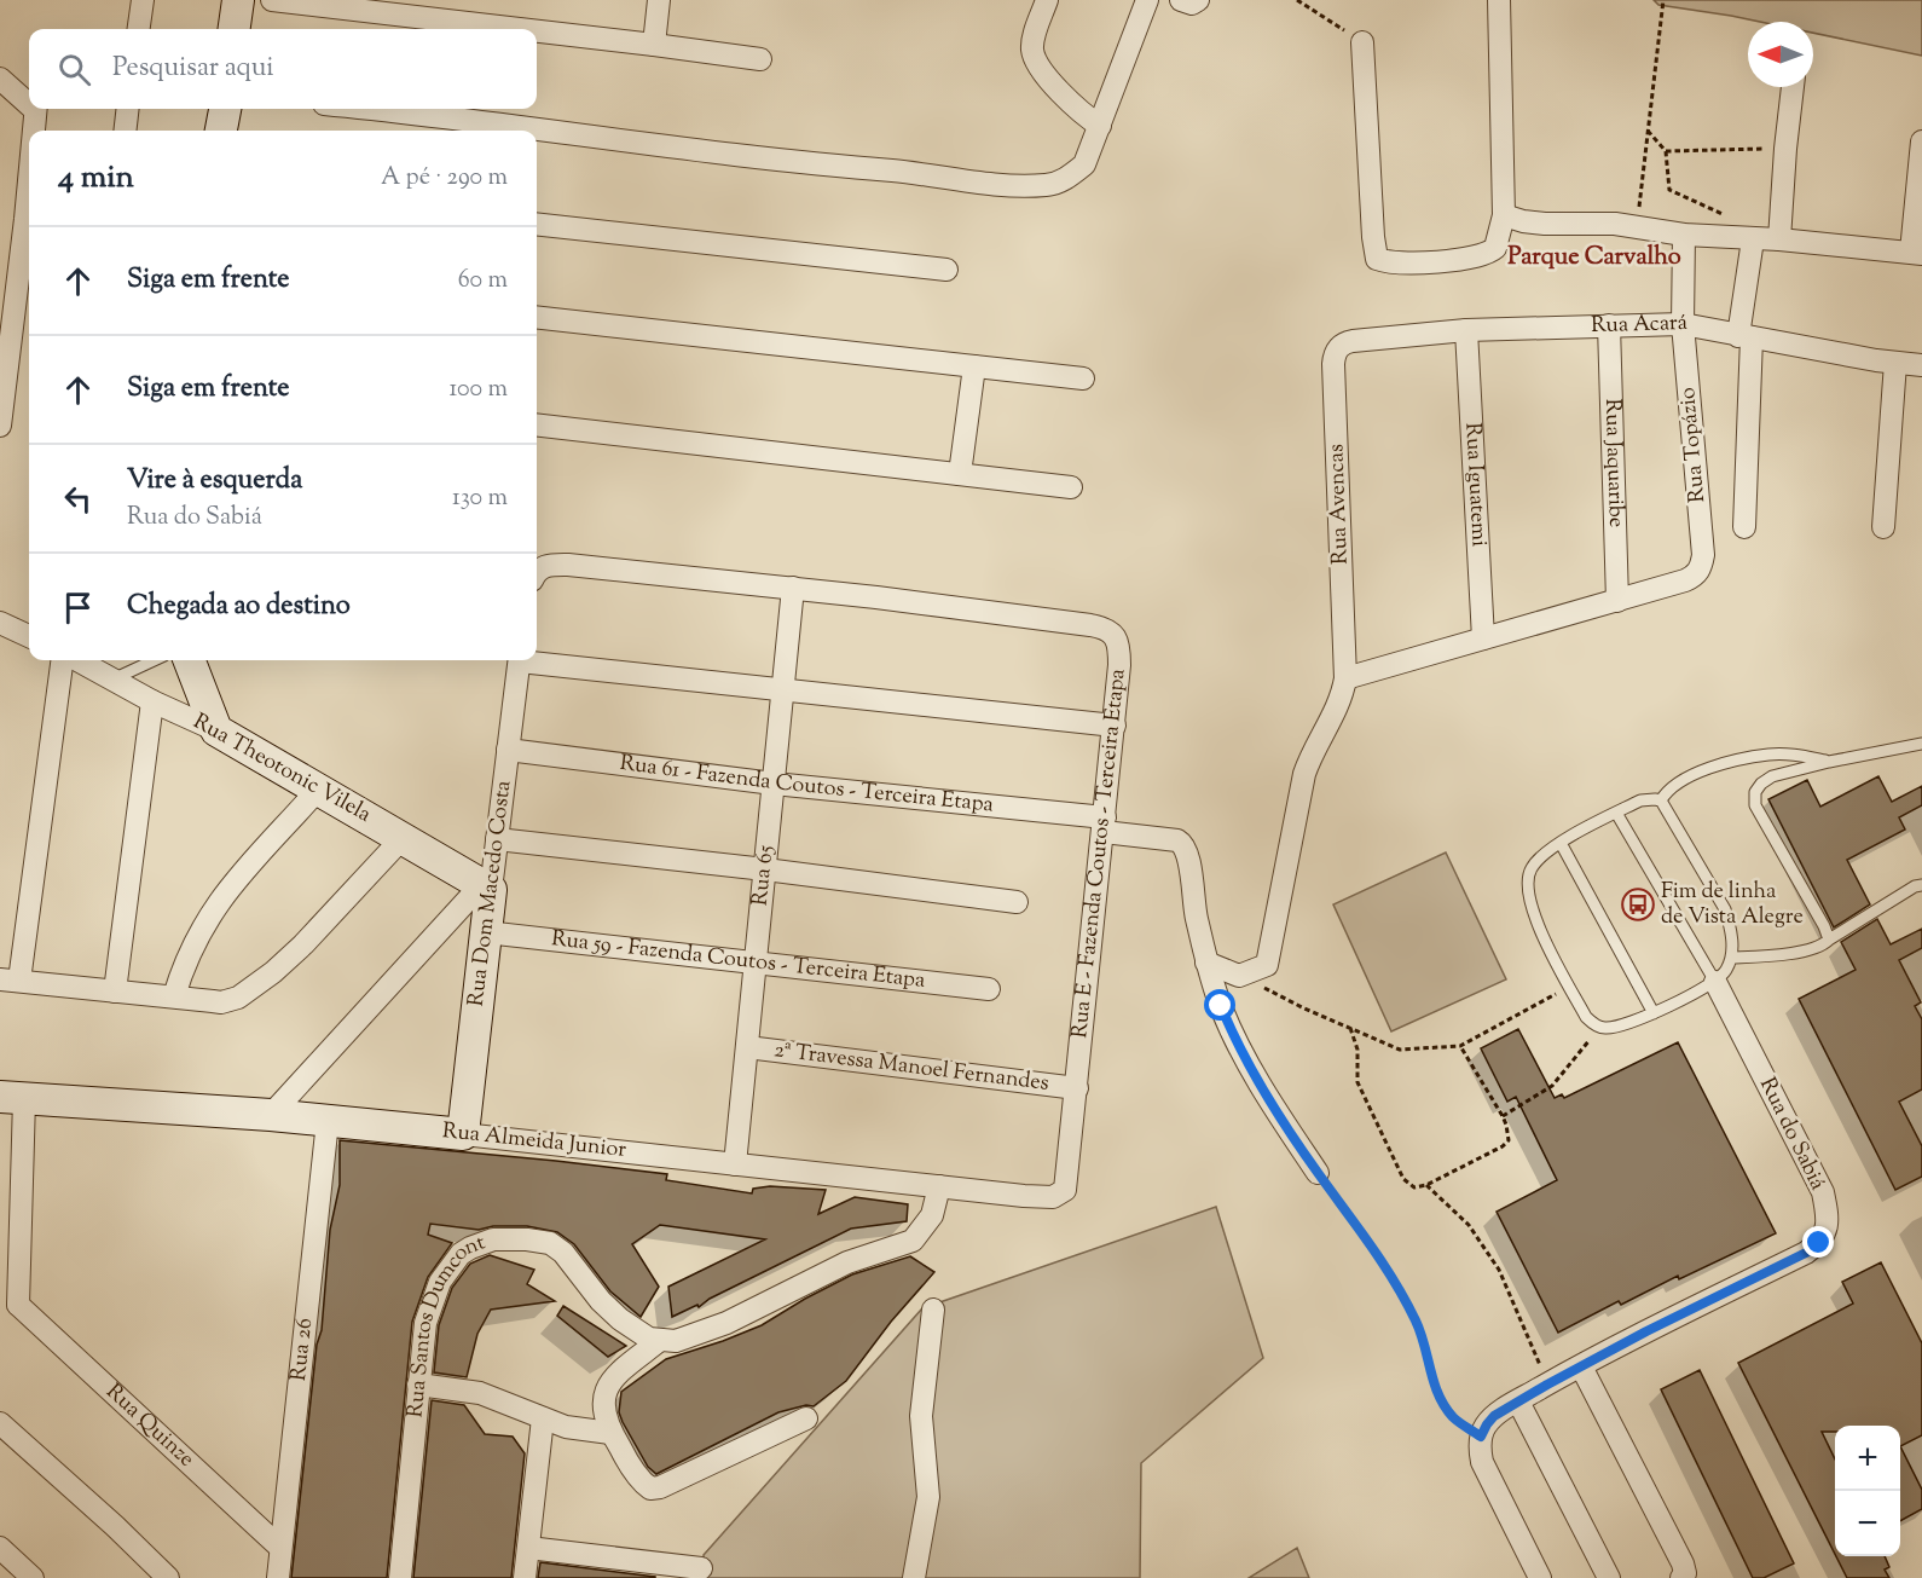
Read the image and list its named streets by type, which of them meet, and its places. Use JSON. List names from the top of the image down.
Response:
{
  "streets": {
    "main road": ["Rua Theotonic Vilela", "Rua Dom Macedo Costa", "Rua Almeida Junior"],
    "street": [
      "Rua Acará",
      "Rua Topázio",
      "Rua Jaquaribe",
      "Rua Iguatemi",
      "Rua Avencas",
      "Rua 61 - Fazenda Coutos - Terceira Etapa",
      "Rua E - Fazenda Coutos - Terceira Etapa",
      "Rua 65",
      "Rua 59 - Fazenda Coutos - Terceira Etapa",
      "2ª Travessa Manoel Fernandes",
      "Rua do Sabiá",
      "Rua Santos Dumcont",
      "Rua 26",
      "Rua Quinze"
    ]
  },
  "crossings": [
    ["Rua Acará", "Rua Topázio"],
    ["Rua Acará", "Rua Jaquaribe"],
    ["Rua Acará", "Rua Iguatemi"],
    ["Rua Acará", "Rua Avencas"],
    ["Rua Topázio", "Rua Jaquaribe"],
    ["Rua Theotonic Vilela", "Rua Dom Macedo Costa"],
    ["Rua 61 - Fazenda Coutos - Terceira Etapa", "Rua E - Fazenda Coutos - Terceira Etapa"],
    ["Rua 61 - Fazenda Coutos - Terceira Etapa", "Rua 65"],
    ["Rua 61 - Fazenda Coutos - Terceira Etapa", "Rua Dom Macedo Costa"],
    ["Rua E - Fazenda Coutos - Terceira Etapa", "Rua 65"],
    ["Rua E - Fazenda Coutos - Terceira Etapa", "2ª Travessa Manoel Fernandes"],
    ["Rua E - Fazenda Coutos - Terceira Etapa", "Rua Almeida Junior"],
    ["Rua 65", "Rua 59 - Fazenda Coutos - Terceira Etapa"],
    ["Rua 65", "2ª Travessa Manoel Fernandes"],
    ["Rua 65", "Rua Almeida Junior"],
    ["Rua Dom Macedo Costa", "Rua 59 - Fazenda Coutos - Terceira Etapa"],
    ["Rua Dom Macedo Costa", "Rua Almeida Junior"],
    ["Rua Almeida Junior", "Rua 26"],
    ["Rua 26", "Rua Quinze"]
  ],
  "districts": ["Parque Carvalho"],
  "places": {
    "bus stop": ["Fim de linha de Vista Alegre"]
  },
  "north": "left",
  "page": {
    "search": "Pesquisar aqui",
    "heading": ["4 min", "A pé · 290 m"],
    "list": [
      ["Siga em frente", "60 m"],
      ["Siga em frente", "100 m"],
      ["Vire à esquerda", "Rua do Sabiá", "130 m"],
      "Chegada ao destino"
    ],
    "map_buttons": ["+", "−"]
  }
}
